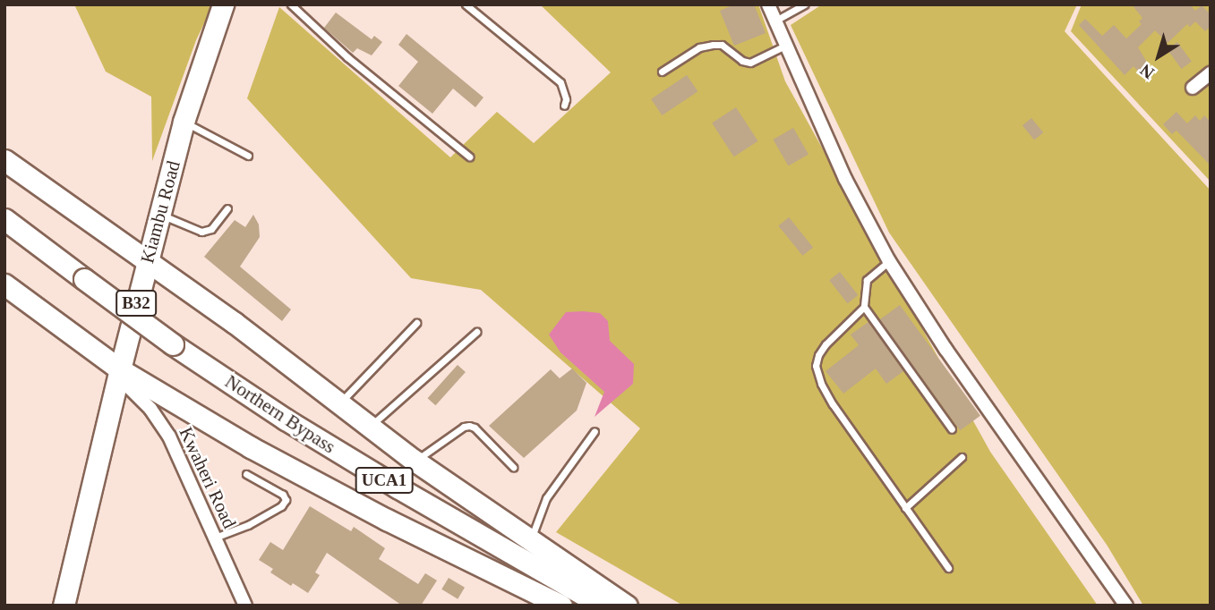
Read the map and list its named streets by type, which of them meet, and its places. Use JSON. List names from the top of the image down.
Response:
{
  "streets": {
    "main road": [
      "Kiambu Road",
      "B32",
      "Northern Bypass",
      "UCA1"
    ],
    "street": ["Kwaheri Road"]
  },
  "crossings": [
    ["Kiambu Road", "Kwaheri Road"]
  ],
  "north": "bottom left"
}
